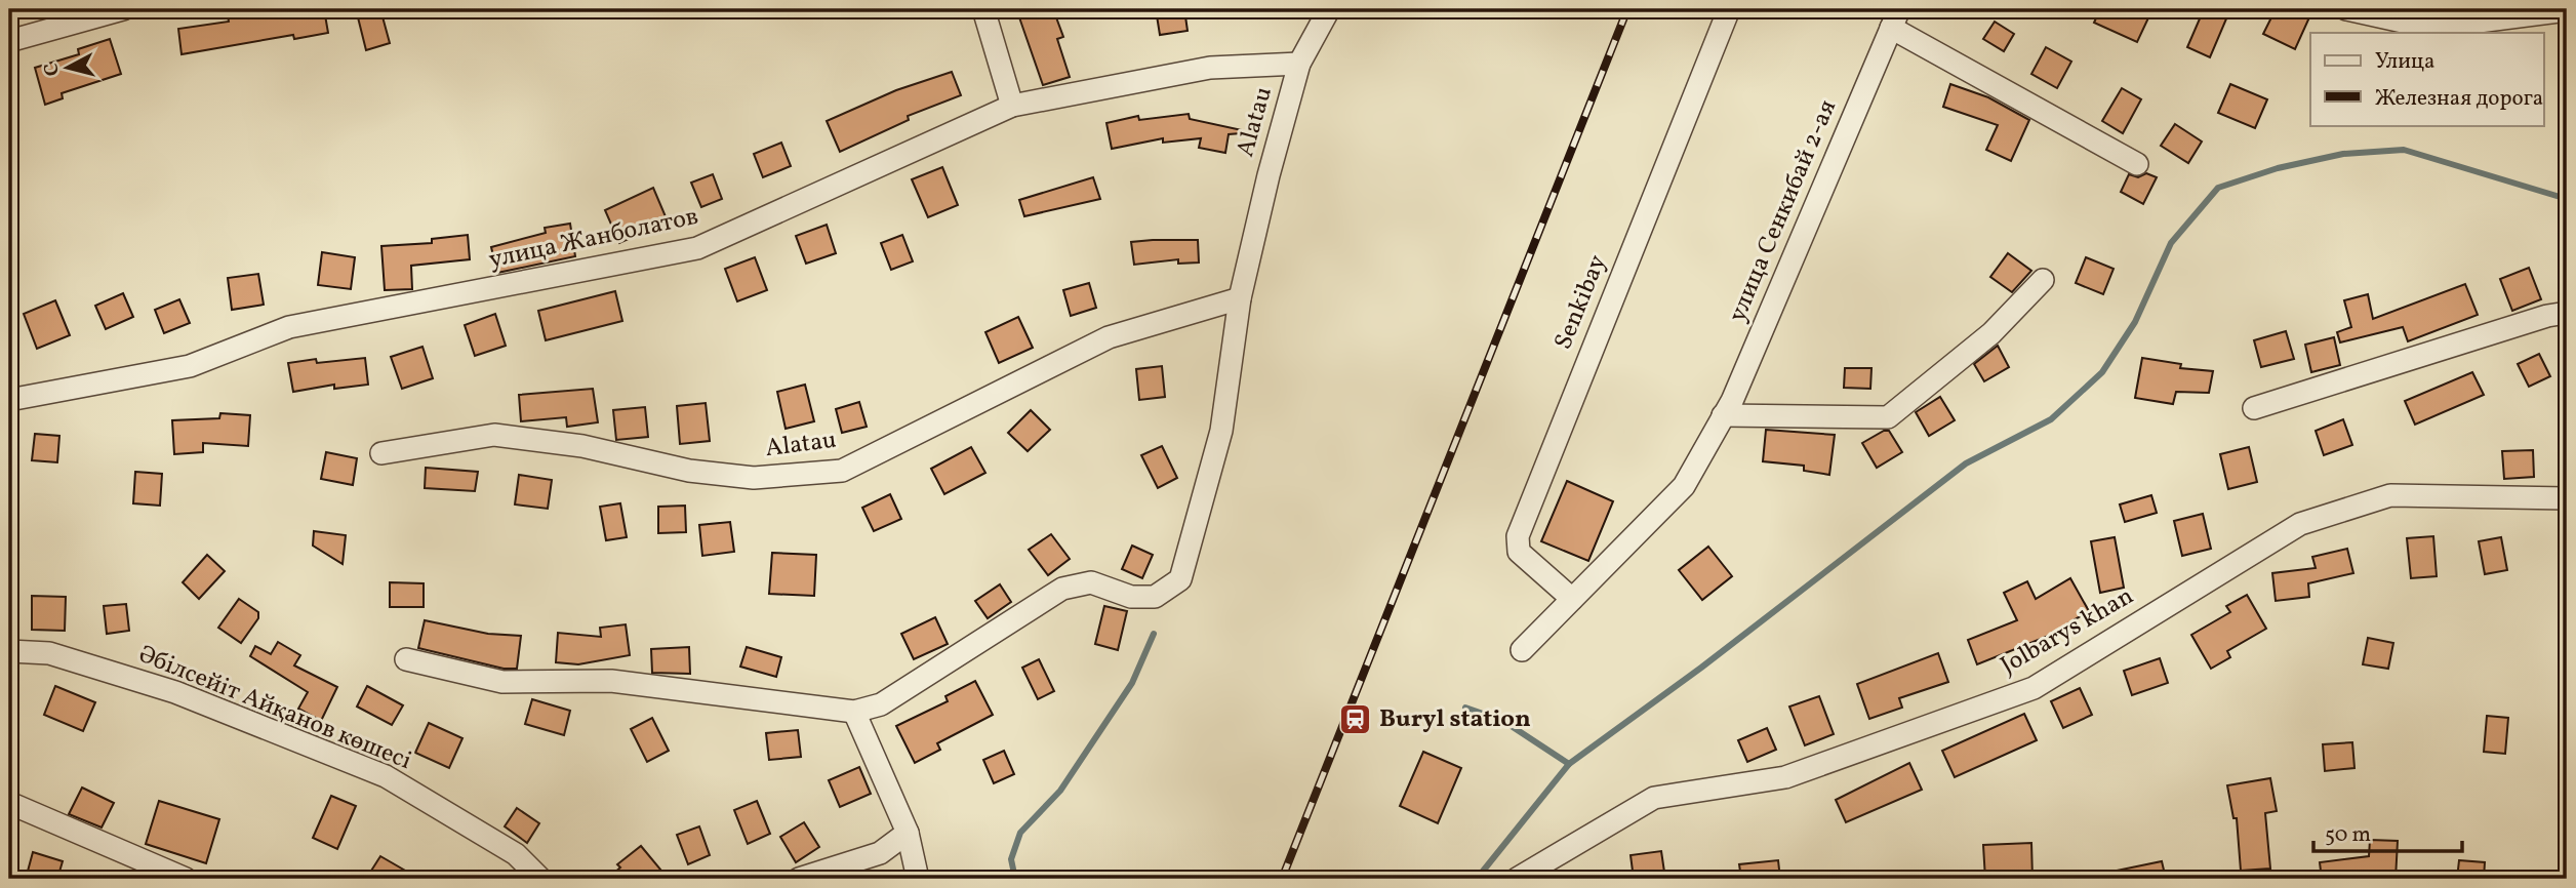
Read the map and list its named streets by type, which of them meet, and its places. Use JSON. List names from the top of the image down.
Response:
{
  "streets": {
    "street": [
      "Alatau",
      "улица Сенкибай 2-ая",
      "улица Жанболатов",
      "Senkibay",
      "Jolbarys khan",
      "Әбілсейіт Айқанов көшесі"
    ]
  },
  "crossings": [
    ["Alatau", "улица Жанболатов"],
    ["улица Сенкибай 2-ая", "Senkibay"]
  ],
  "places": {
    "station": ["Buryl station"]
  },
  "legend": ["Улица", "Железная дорога"],
  "scale_bar": "50 m",
  "north": "left"
}
